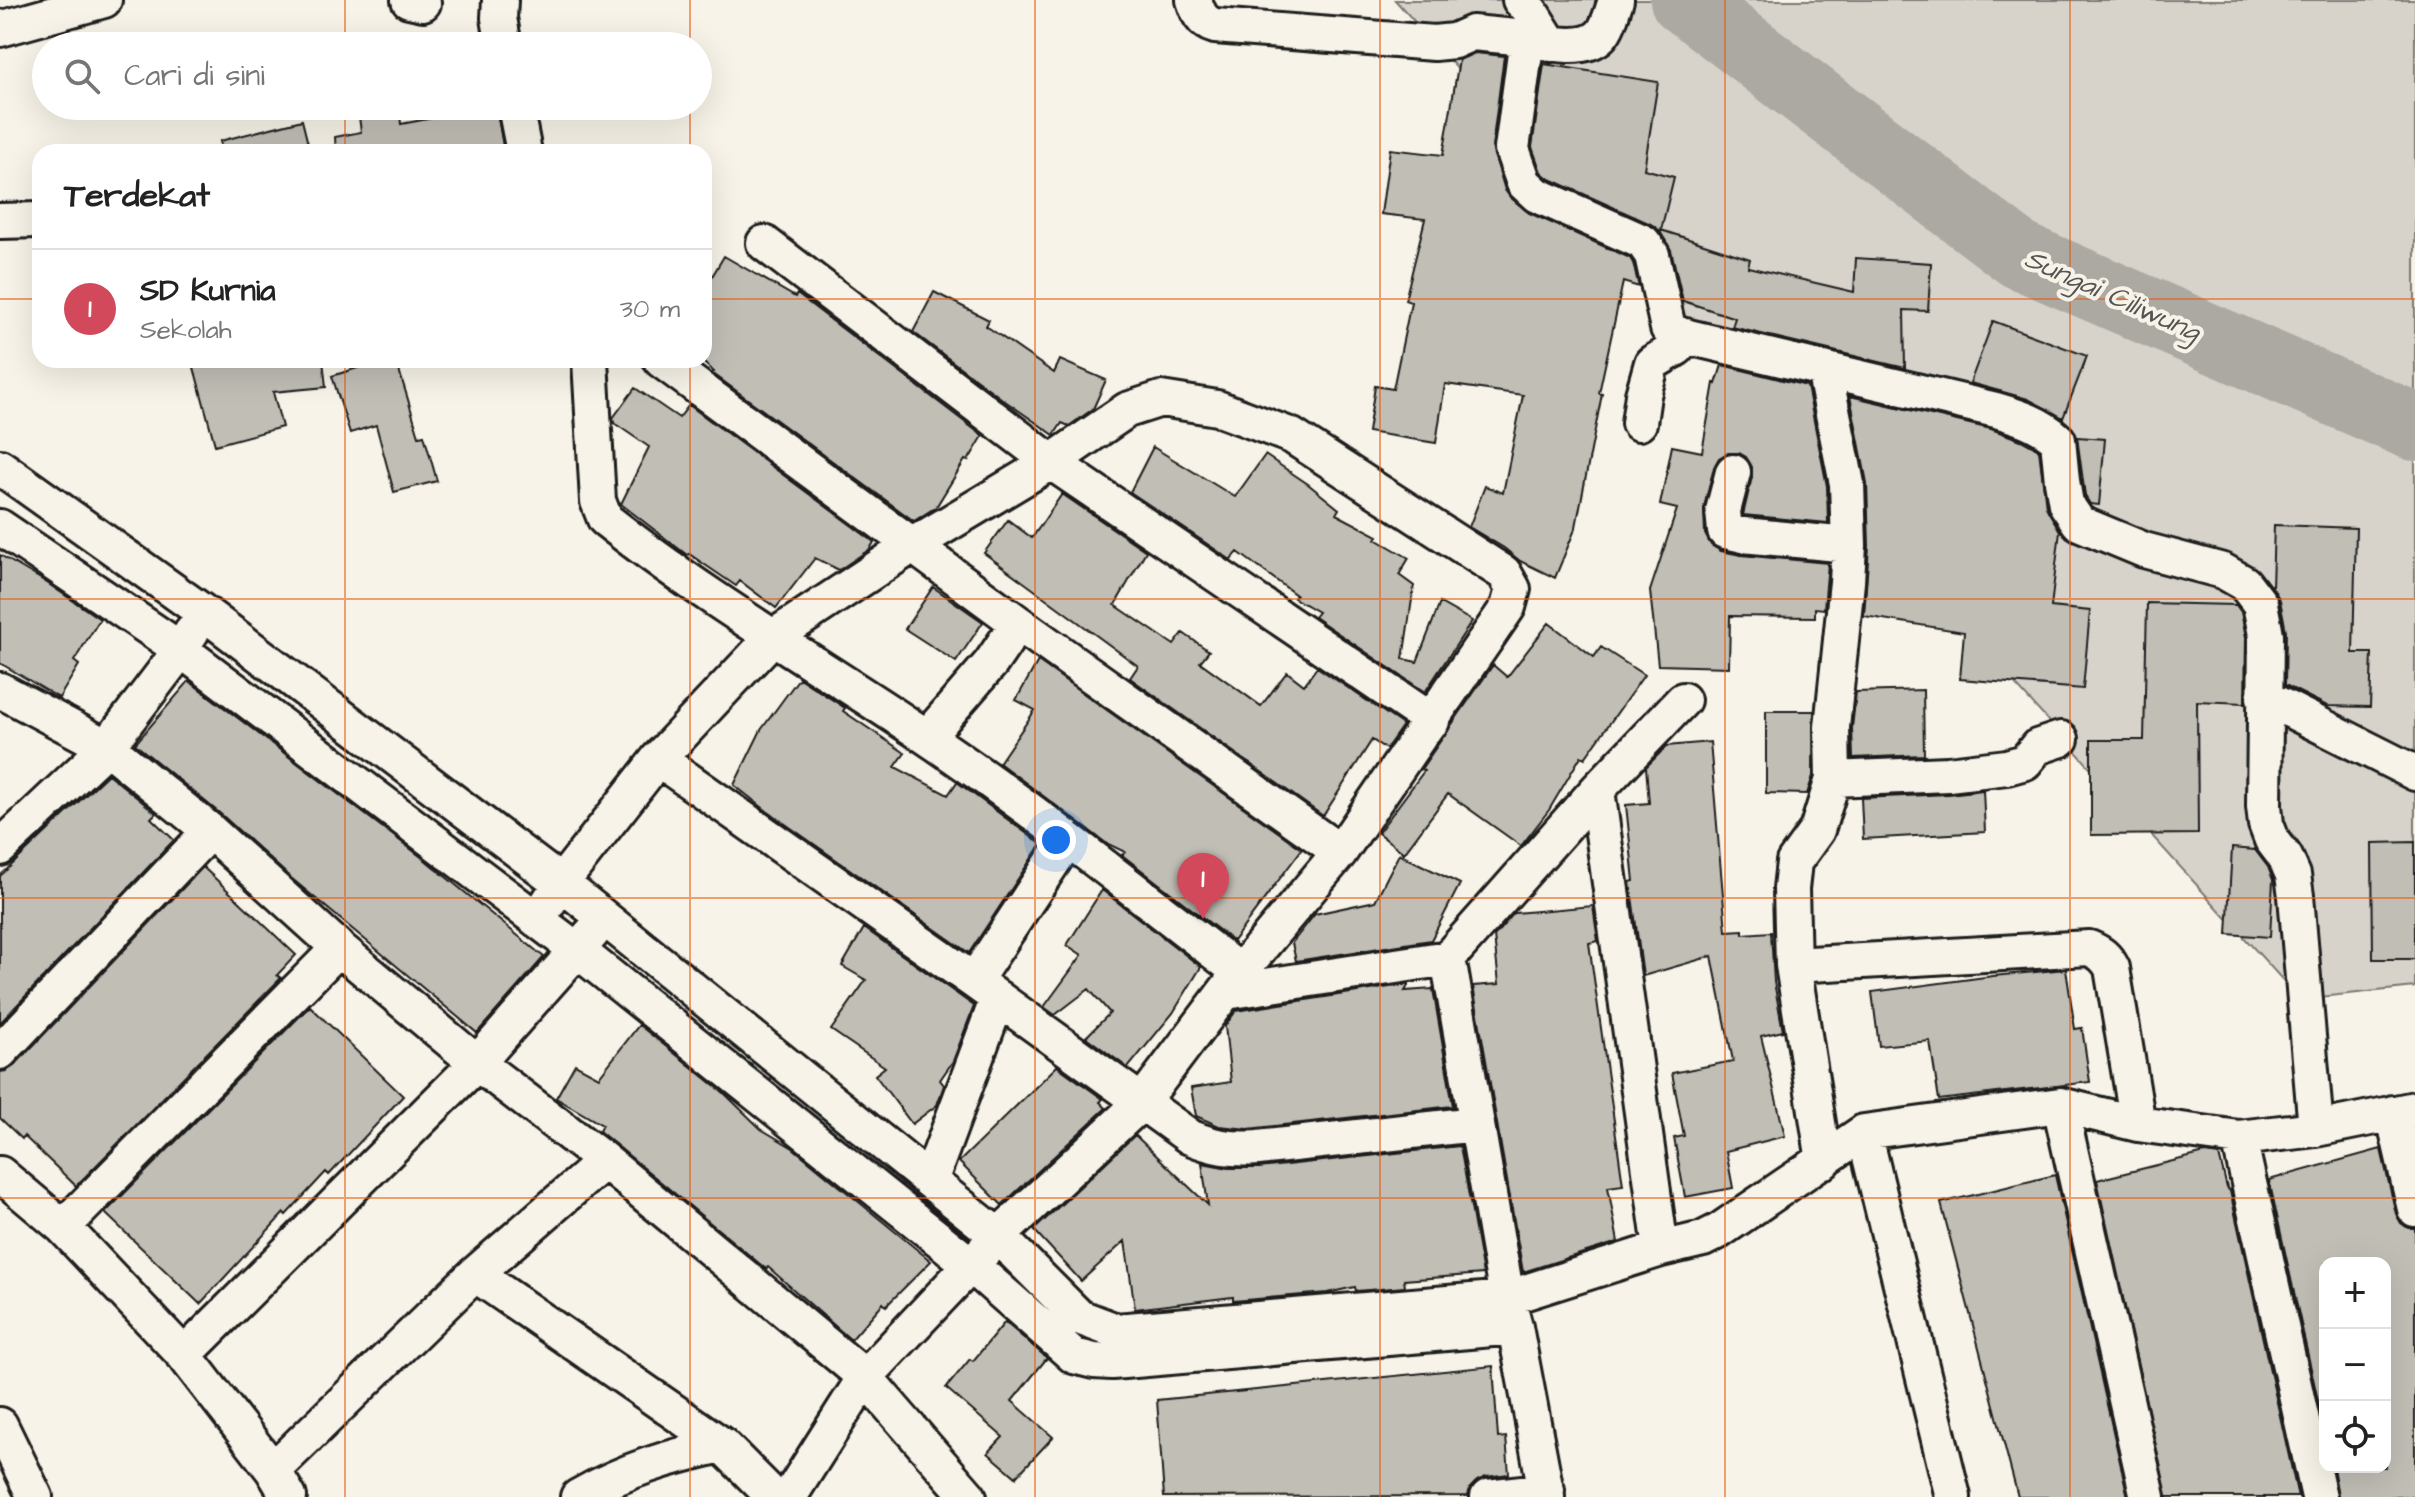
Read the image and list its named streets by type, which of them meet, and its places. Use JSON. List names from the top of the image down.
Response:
{
  "water": ["Sungai Ciliwung"],
  "page": {
    "search": "Cari di sini",
    "heading": "Terdekat",
    "list": [
      {
        "mark": "1",
        "name": "SD Kurnia",
        "note": "Sekolah",
        "value": "30 m"
      }
    ],
    "pins": "1",
    "map_buttons": ["+", "−"]
  }
}
